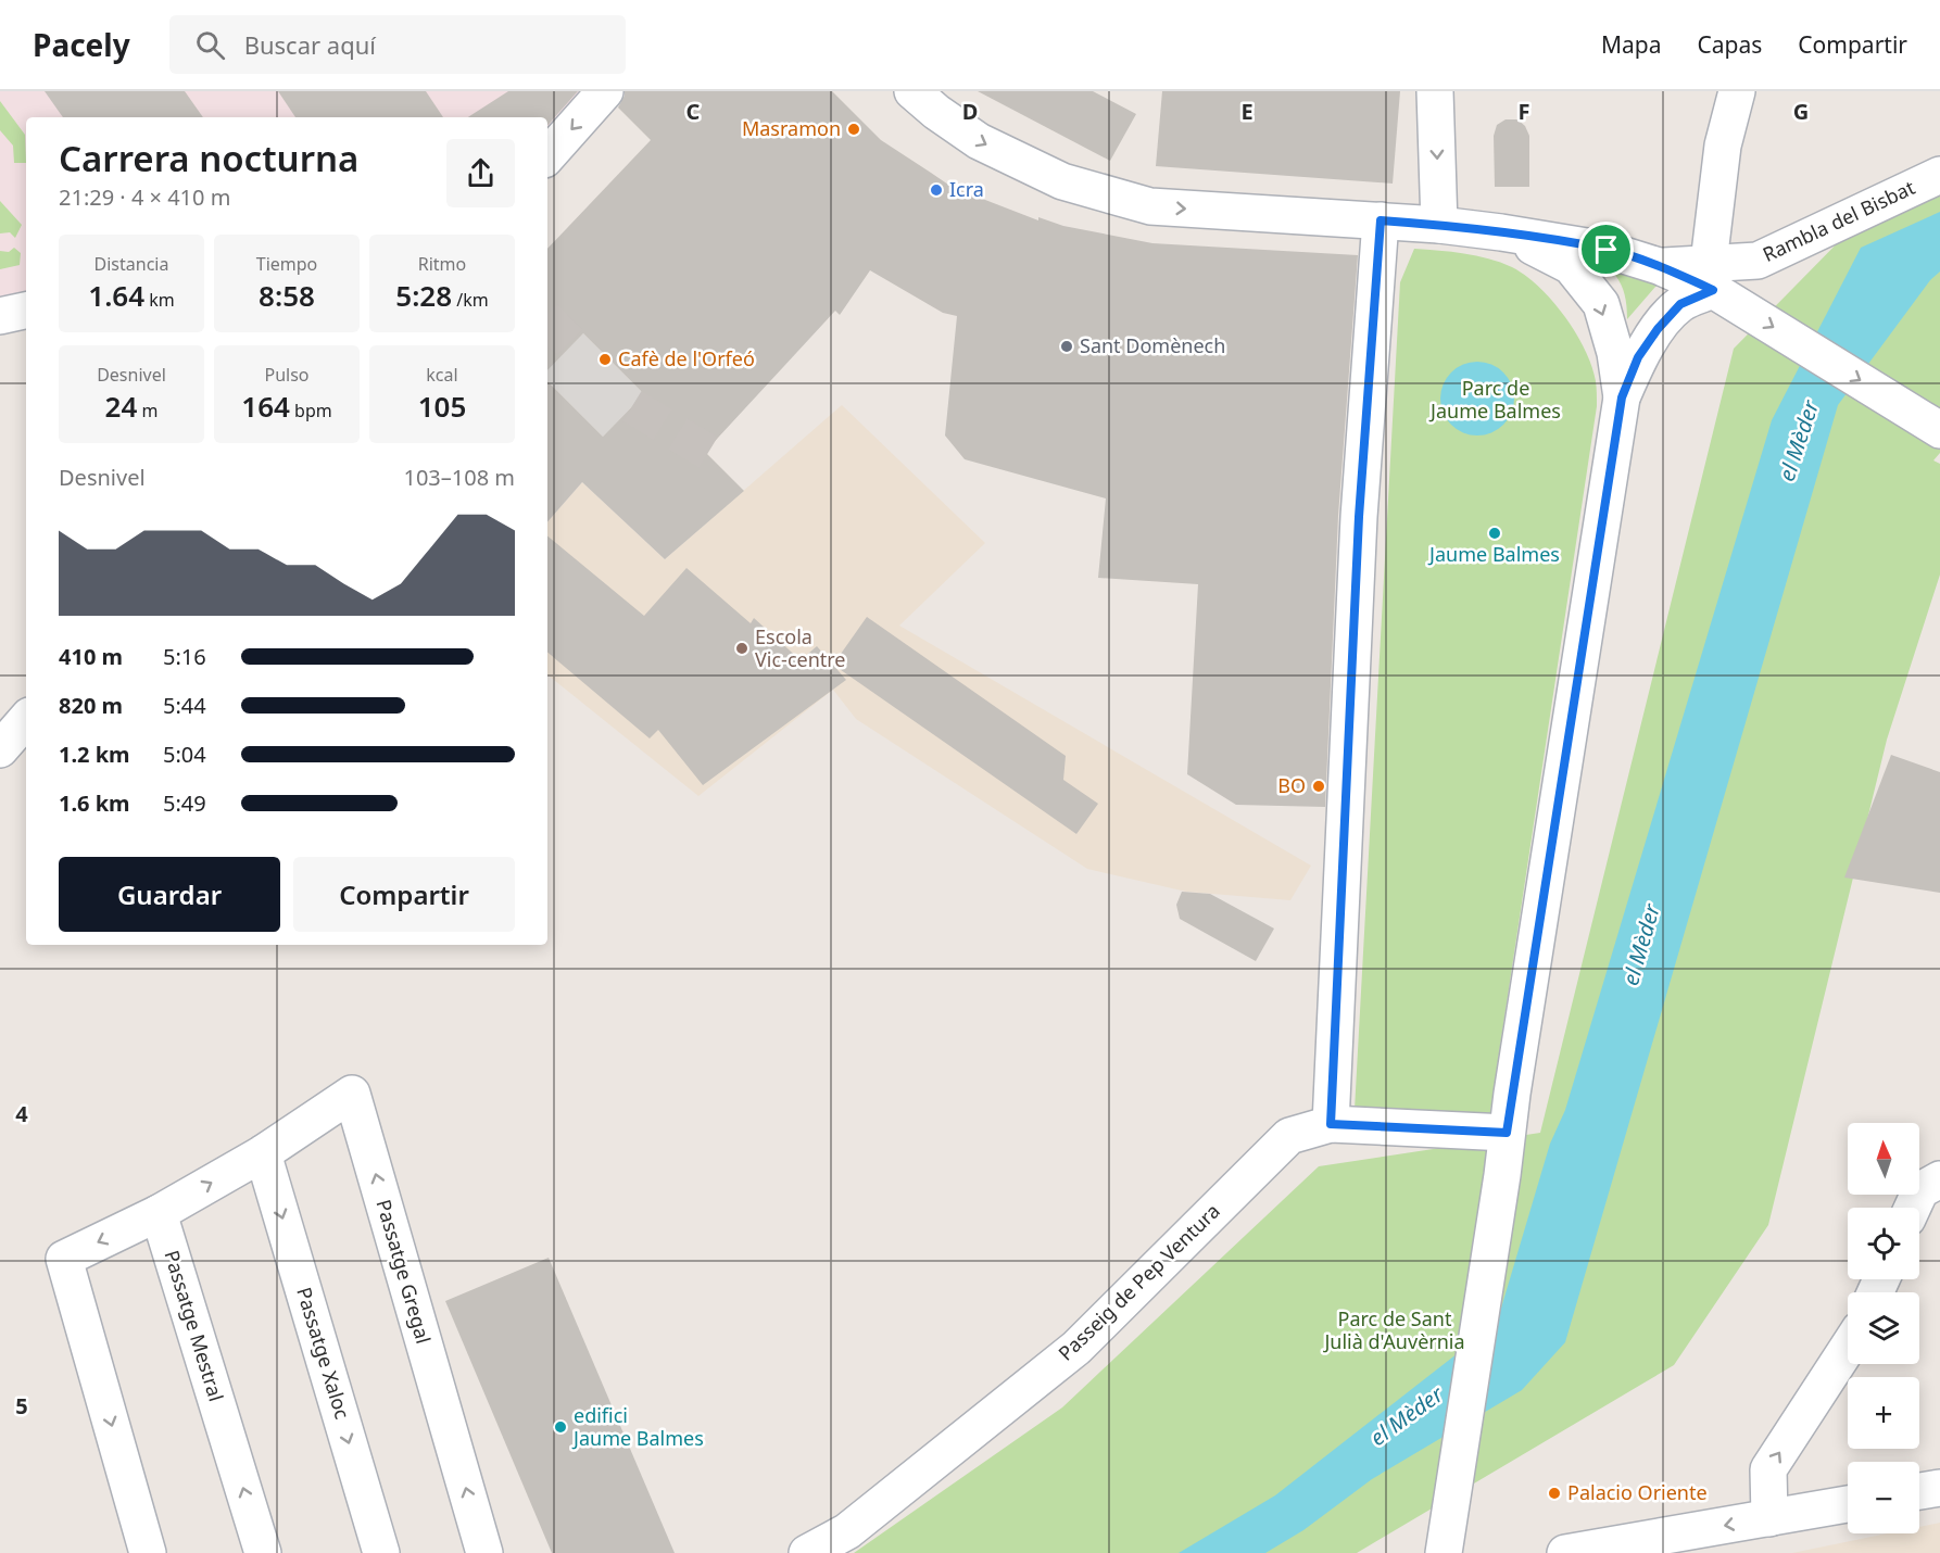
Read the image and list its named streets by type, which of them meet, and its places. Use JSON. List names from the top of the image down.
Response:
{
  "streets": {
    "street": [
      "Rambla del Bisbat",
      "Passatge Gregal",
      "Passeig de Pep Ventura",
      "Passatge Mestral",
      "Passatge Xaloc"
    ]
  },
  "crossings": [
    ["Passatge Gregal", "Passatge Xaloc"]
  ],
  "one_way": ["Passatge Mestral", "Passatge Xaloc"],
  "water": ["el Mèder"],
  "parks": ["Parc de Jaume Balmes", "Parc de Sant Julià d'Auvèrnia"],
  "places": [
    "Masramon",
    "Icra",
    "Sant Domènech",
    "Cafè de l'Orfeó",
    "Jaume Balmes",
    "Escola Vic-centre",
    "BO",
    "edifici Jaume Balmes",
    "Palacio Oriente"
  ],
  "north": "top",
  "page": {
    "header": "Pacely",
    "search": "Buscar aquí",
    "nav": ["Mapa", "Capas", "Compartir"],
    "heading": ["Carrera nocturna", "21:29 · 4 × 410 m"],
    "stats": [
      ["Distancia", "1.64 km"],
      ["Tiempo", "8:58"],
      ["Ritmo", "5:28 /km"],
      ["Desnivel", "24 m"],
      ["Pulso", "164 bpm"],
      ["kcal", "105"]
    ],
    "chart": ["Desnivel", "103–108 m"],
    "list": [
      {
        "name": "410 m",
        "note": "5:16"
      },
      {
        "name": "820 m",
        "note": "5:44"
      },
      {
        "name": "1.2 km",
        "note": "5:04"
      },
      {
        "name": "1.6 km",
        "note": "5:49"
      }
    ],
    "buttons": ["Guardar", "Compartir"],
    "map_buttons": ["+", "−"]
  },
  "grid": {
    "columns": [
      "C",
      "D",
      "E",
      "F",
      "G"
    ],
    "rows": ["4", "5"]
  }
}
